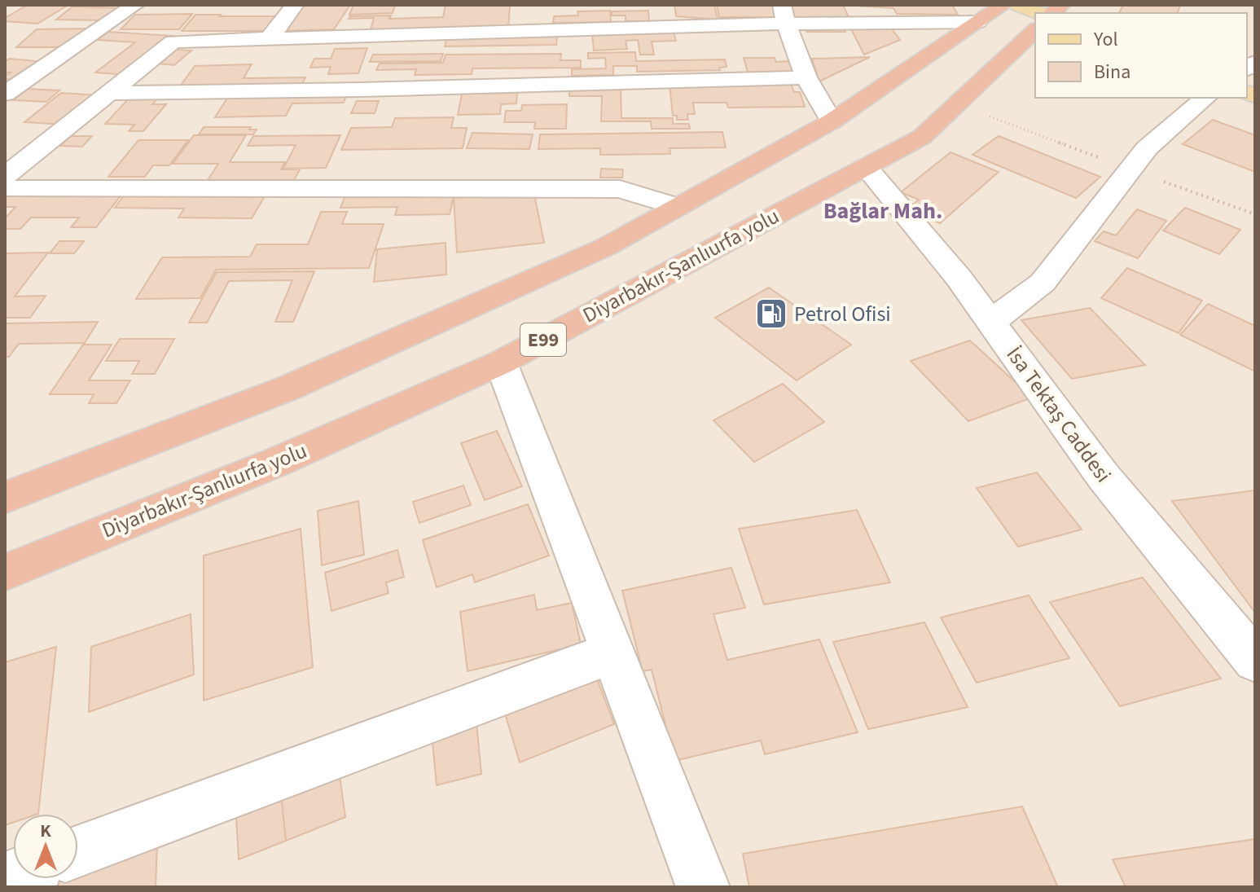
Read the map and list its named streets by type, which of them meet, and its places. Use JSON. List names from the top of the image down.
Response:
{
  "streets": {
    "highway": ["Diyarbakır-Şanlıurfa yolu", "E99"],
    "street": ["İsa Tektaş Caddesi"]
  },
  "crossings": [
    ["Diyarbakır-Şanlıurfa yolu", "İsa Tektaş Caddesi"]
  ],
  "districts": ["Bağlar Mah."],
  "places": {
    "fuel station": ["Petrol Ofisi"]
  },
  "legend": ["Yol", "Bina"],
  "north": "top"
}
